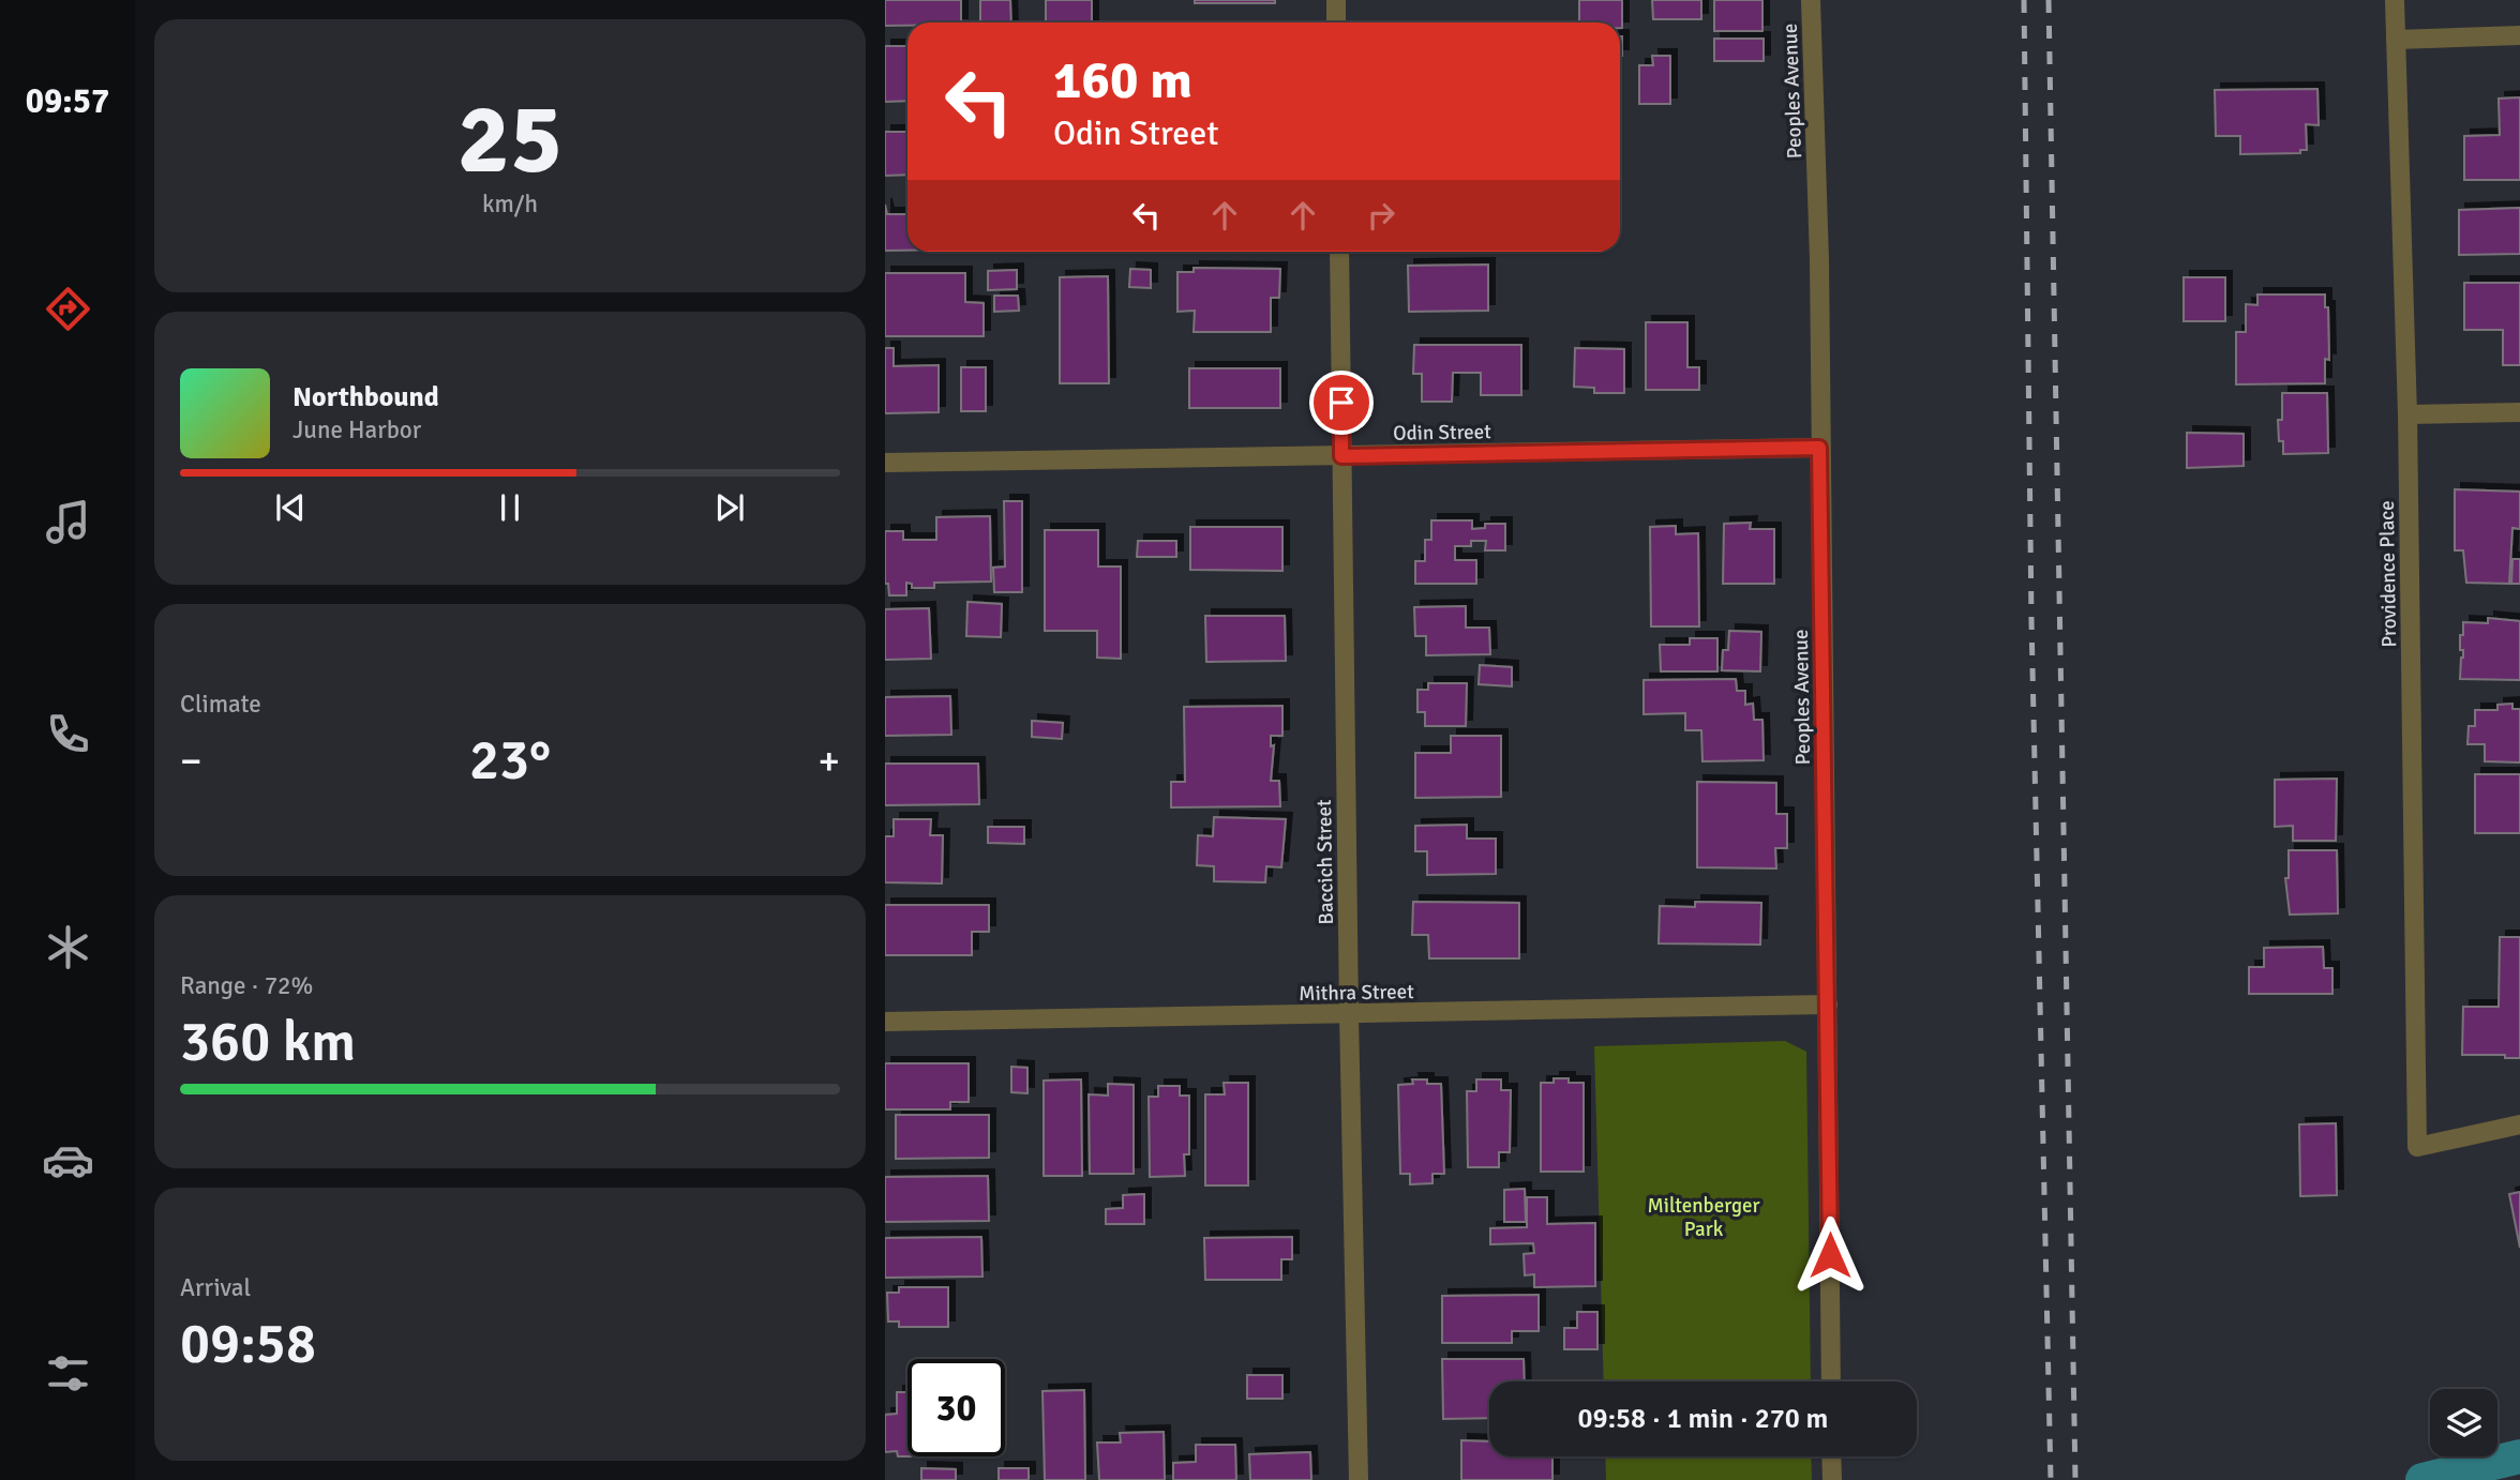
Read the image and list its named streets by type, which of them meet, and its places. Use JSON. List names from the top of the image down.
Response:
{
  "streets": {
    "street": [
      "Peoples Avenue",
      "Odin Street",
      "Providence Place",
      "Baccich Street",
      "Mithra Street"
    ]
  },
  "crossings": [
    ["Peoples Avenue", "Odin Street"],
    ["Peoples Avenue", "Mithra Street"],
    ["Odin Street", "Baccich Street"],
    ["Baccich Street", "Mithra Street"]
  ],
  "parks": ["Miltenberger Park"],
  "page": {
    "tabs": "09:57",
    "tile": [
      ["25", "km/h"],
      "Climate",
      ["Range · 72%", "360 km"],
      ["Arrival", "09:58"]
    ],
    "turn": ["160 m", "Odin Street"],
    "song": ["Northbound", "June Harbor"],
    "heat": ["−", "23°", "+"],
    "limit": "30",
    "trip": "09:58 · 1 min · 270 m"
  }
}
